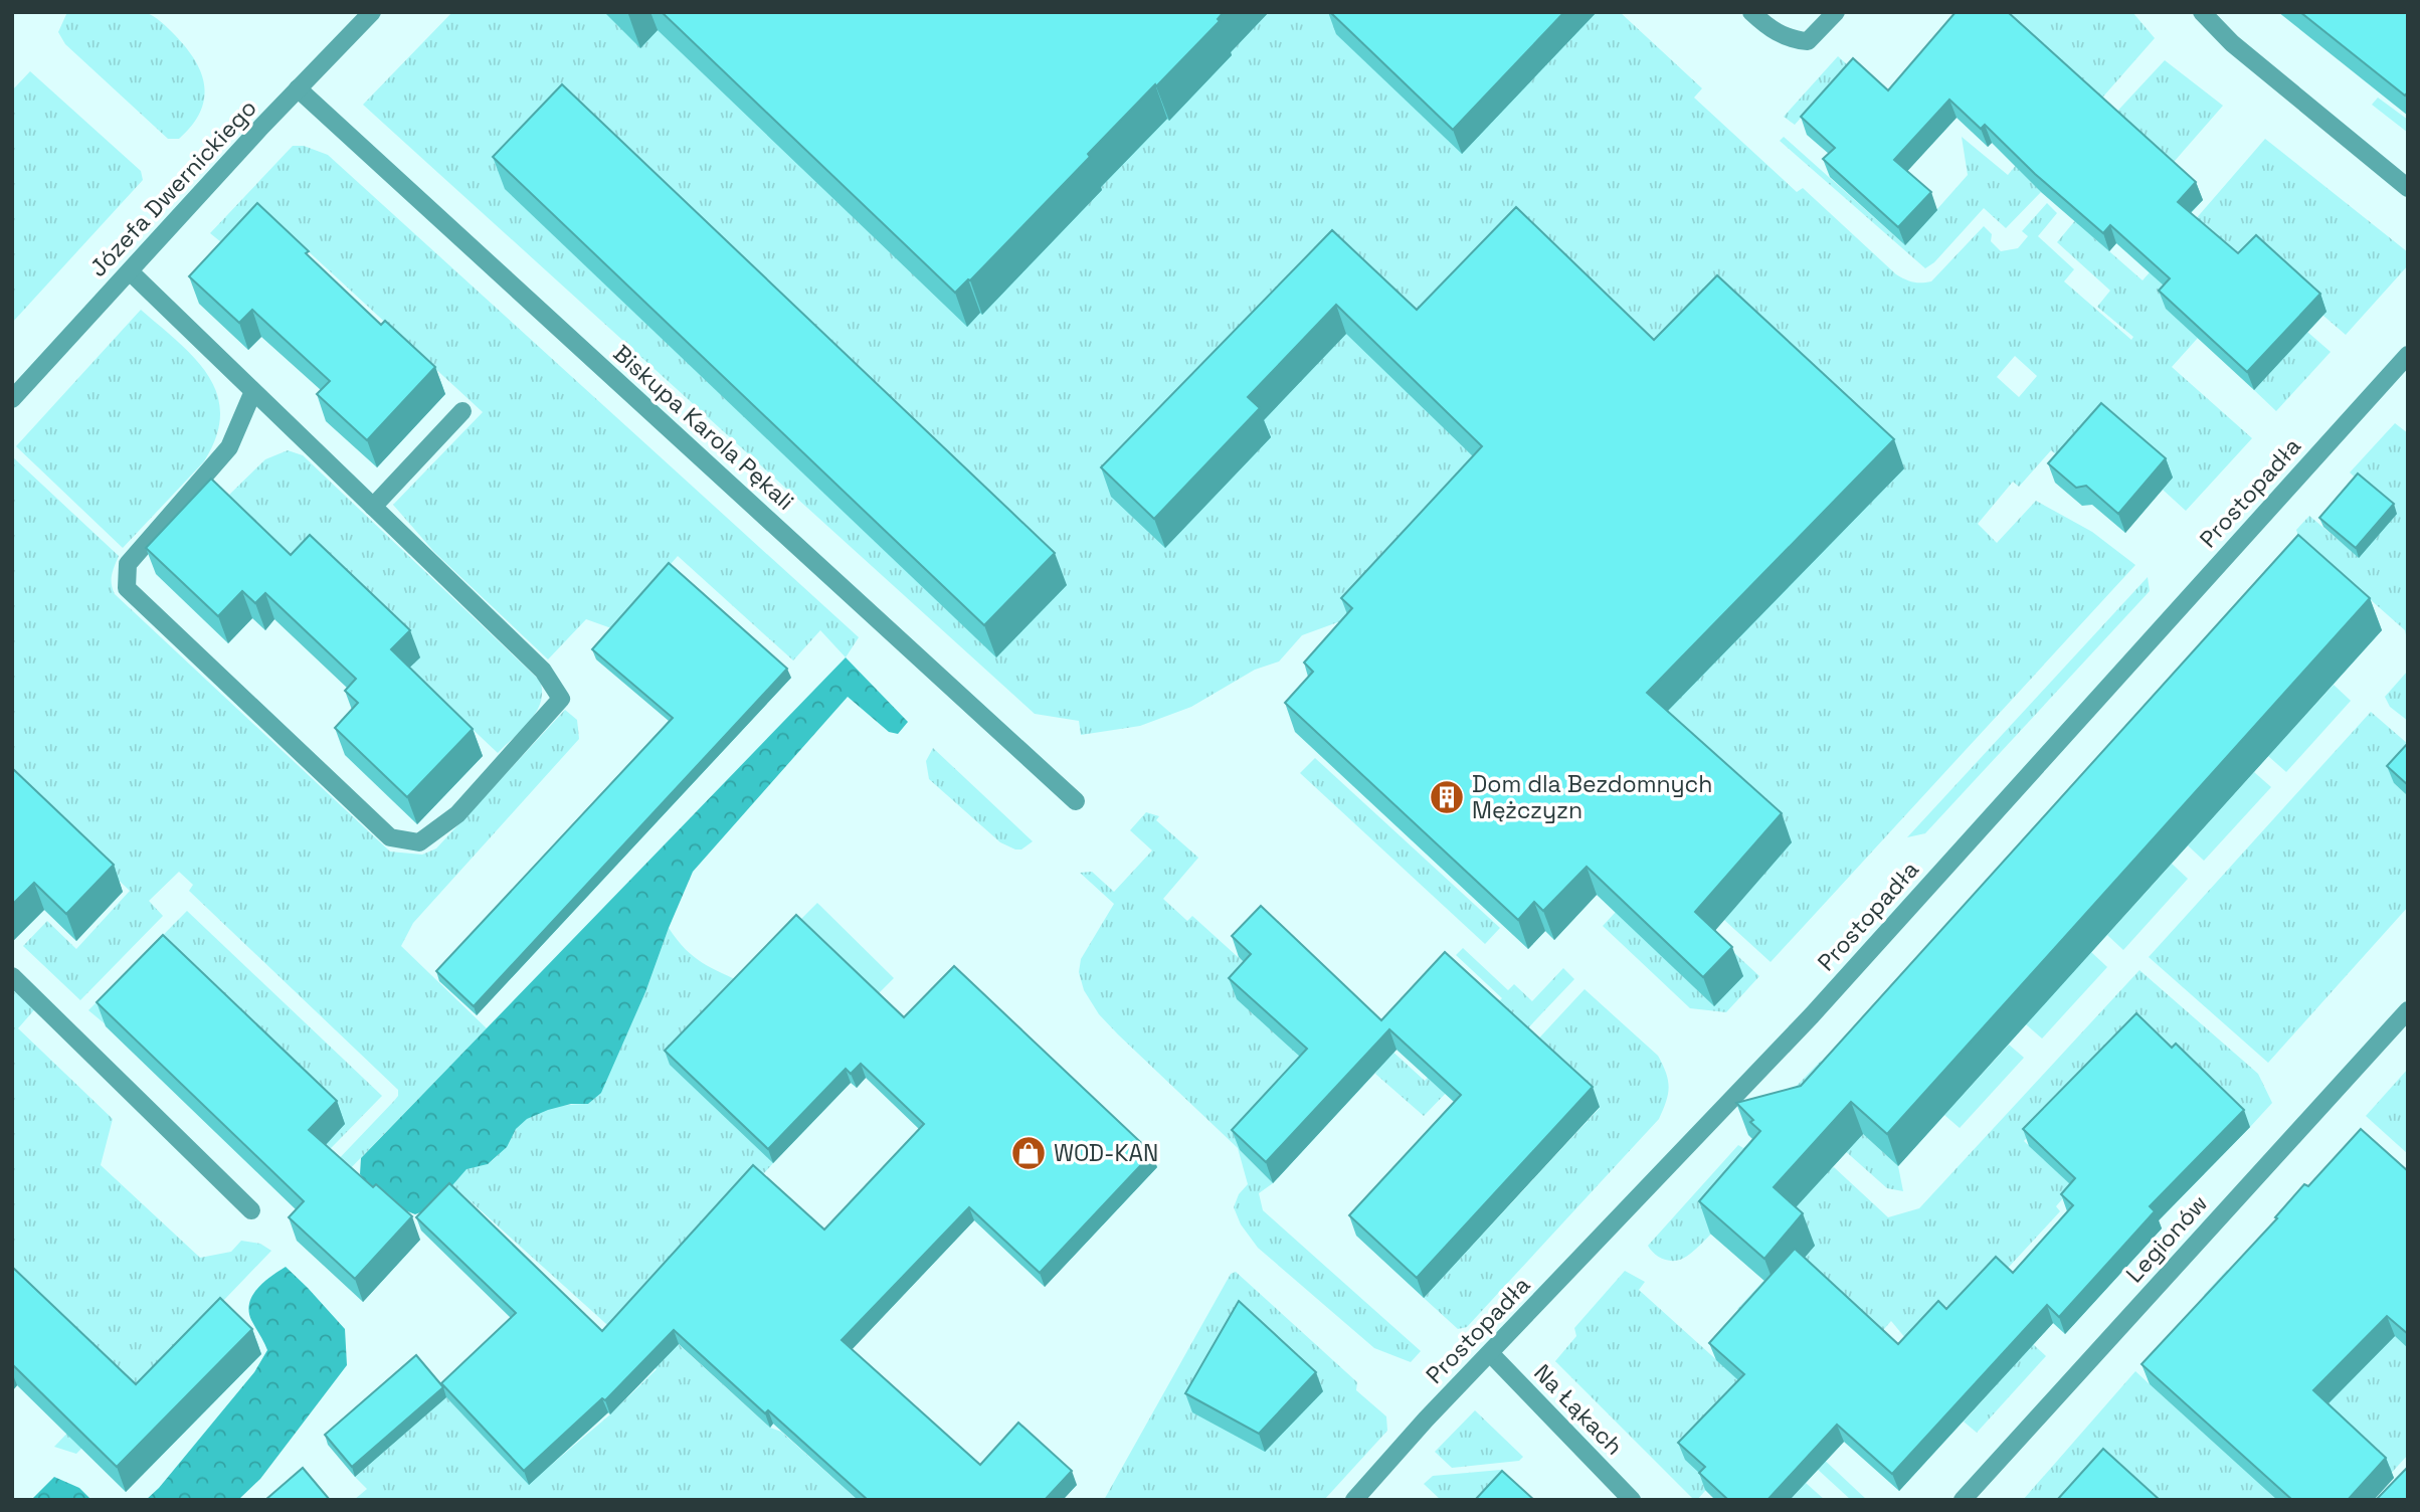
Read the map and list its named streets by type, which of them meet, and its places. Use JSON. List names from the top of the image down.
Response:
{
  "streets": {
    "street": [
      "Józefa Dwernickiego",
      "Biskupa Karola Pękali",
      "Prostopadła",
      "Legionów",
      "Na Łąkach"
    ]
  },
  "crossings": [
    ["Józefa Dwernickiego", "Biskupa Karola Pękali"],
    ["Prostopadła", "Na Łąkach"]
  ],
  "places": {
    "building": ["Dom dla Bezdomnych Mężczyzn"],
    "shop": ["WOD-KAN"]
  }
}
